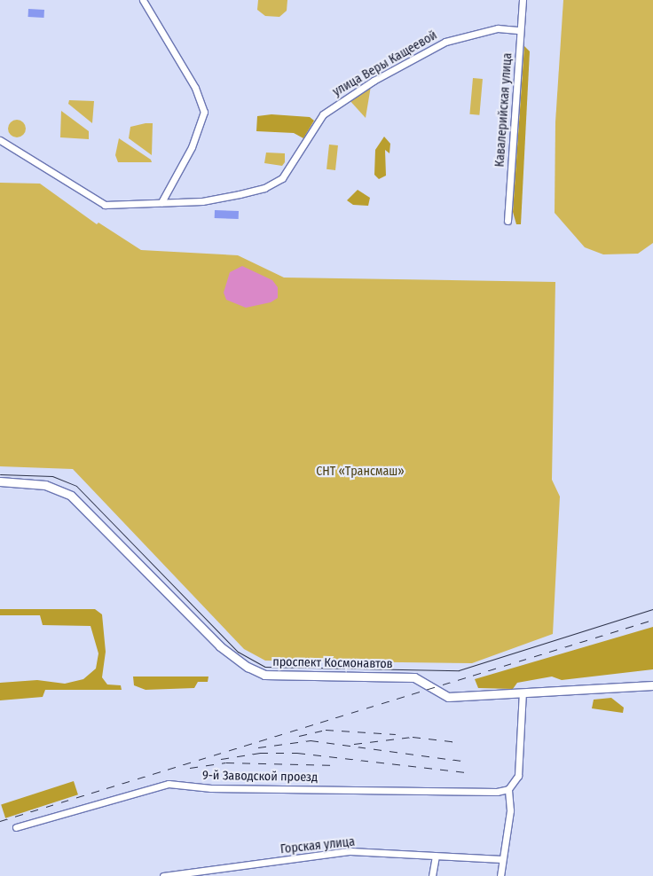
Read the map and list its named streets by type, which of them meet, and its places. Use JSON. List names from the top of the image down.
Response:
{
  "streets": {
    "main road": ["проспект Космонавтов"],
    "street": [
      "улица Веры Кащеевой",
      "Кавалерийская улица",
      "9-й Заводской проезд",
      "Горская улица"
    ]
  },
  "crossings": [
    ["улица Веры Кащеевой", "Кавалерийская улица"]
  ],
  "parks": ["СНТ «Трансмаш»"]
}
